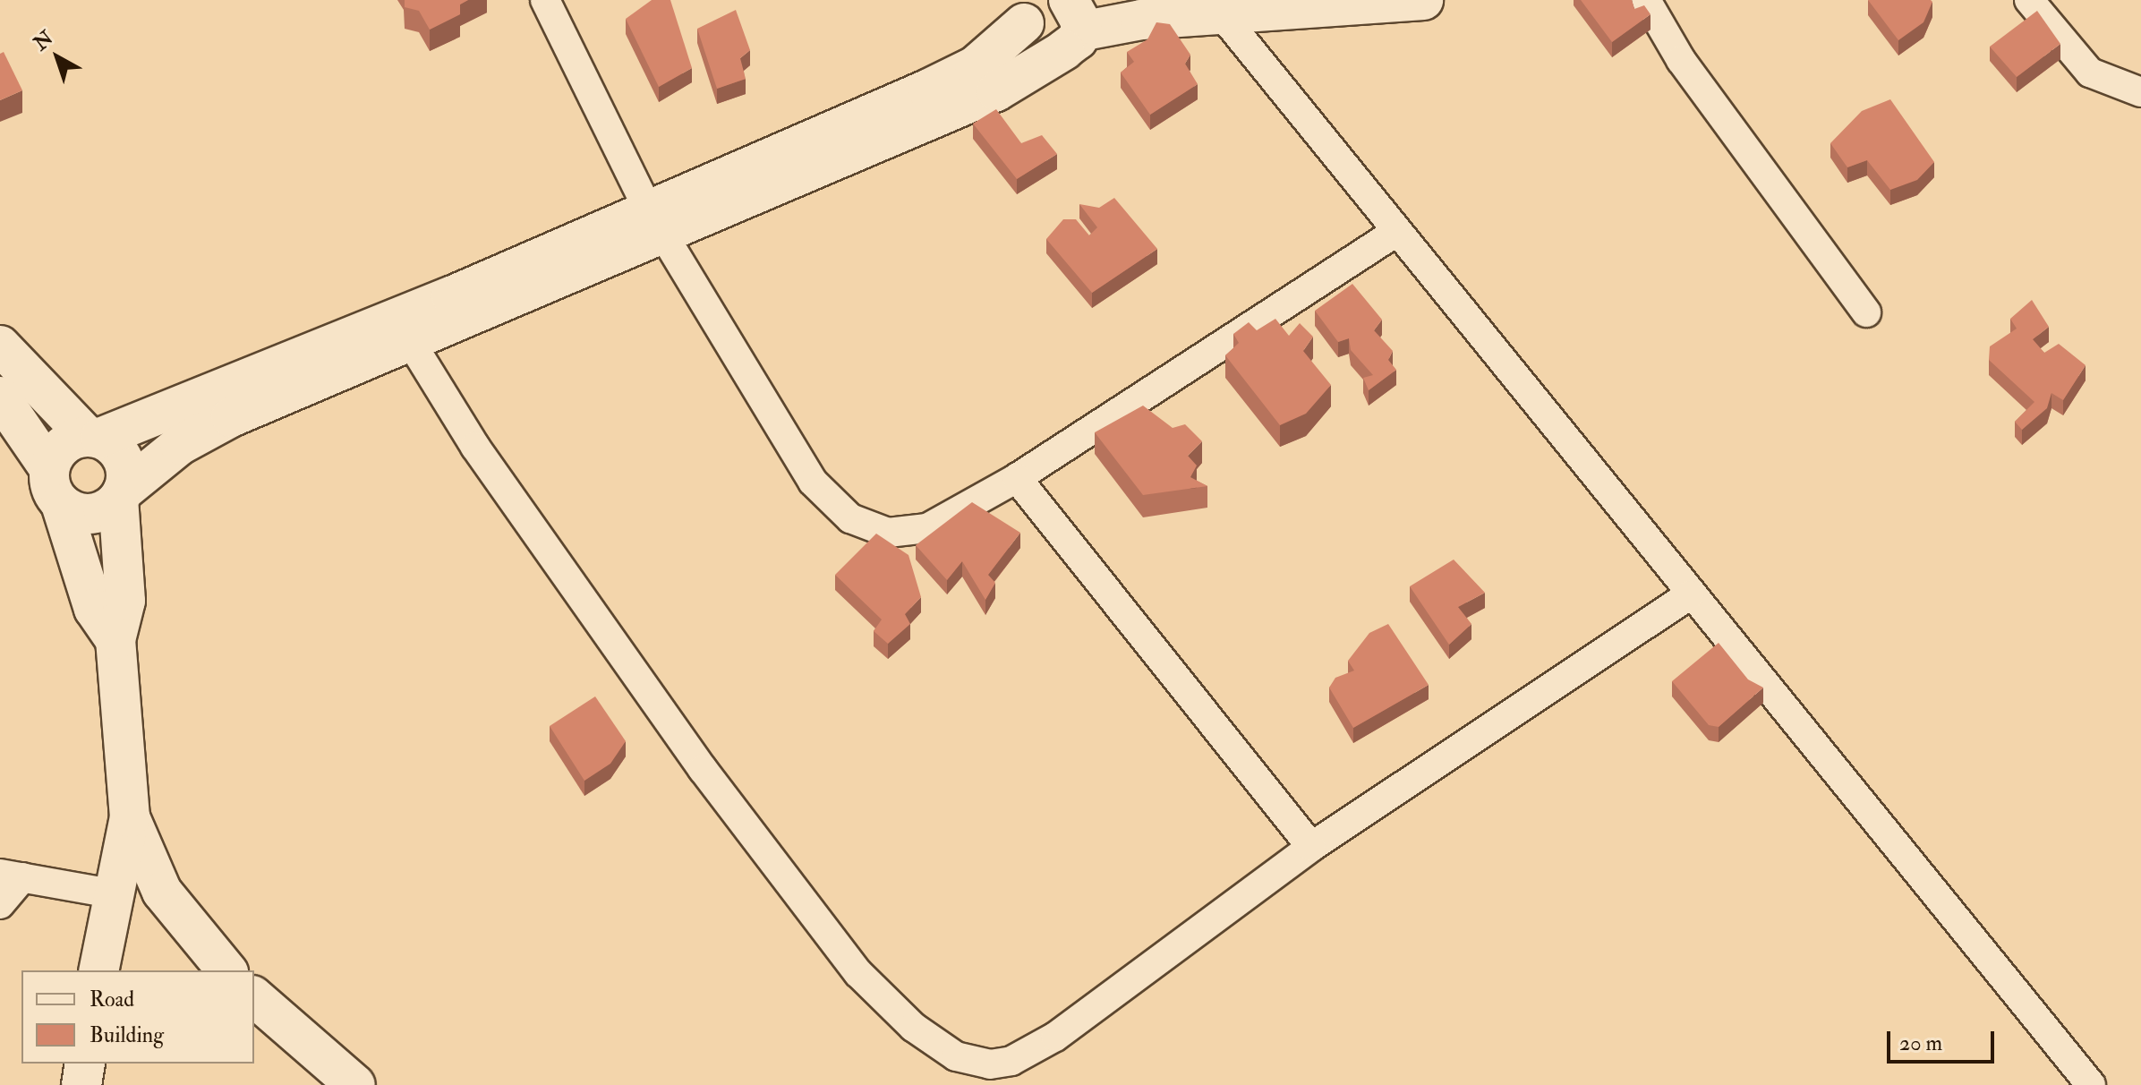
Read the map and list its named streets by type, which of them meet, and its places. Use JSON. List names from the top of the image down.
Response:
{
  "legend": ["Road", "Building"],
  "scale_bar": "20 m",
  "north": "top left"
}
